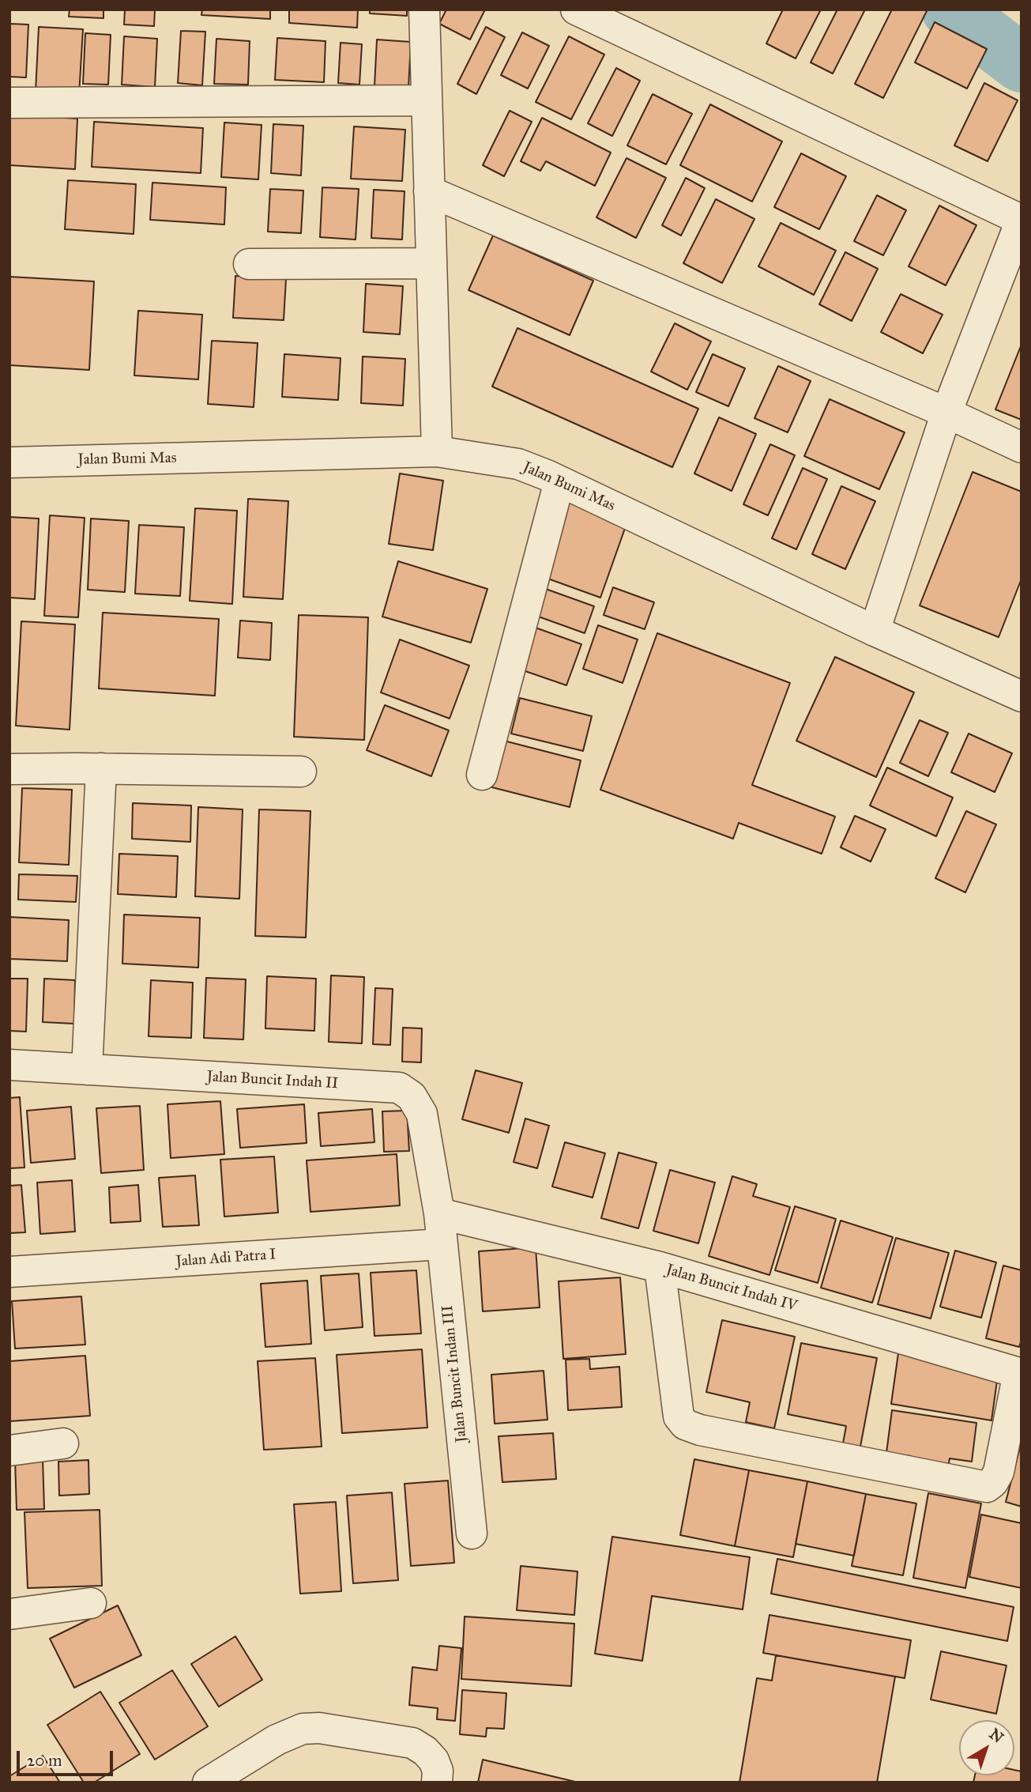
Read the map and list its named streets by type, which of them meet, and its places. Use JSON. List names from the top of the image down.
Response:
{
  "streets": {
    "street": [
      "Jalan Bumi Mas",
      "Jalan Buncit Indah II",
      "Jalan Adi Patra I",
      "Jalan Buncit Indah IV",
      "Jalan Buncit Indan III"
    ]
  },
  "crossings": [
    ["Jalan Buncit Indah II", "Jalan Buncit Indah IV"],
    ["Jalan Buncit Indah II", "Jalan Buncit Indan III"],
    ["Jalan Adi Patra I", "Jalan Buncit Indan III"],
    ["Jalan Buncit Indah IV", "Jalan Buncit Indan III"]
  ],
  "scale_bar": "20 m",
  "north": "top right"
}
